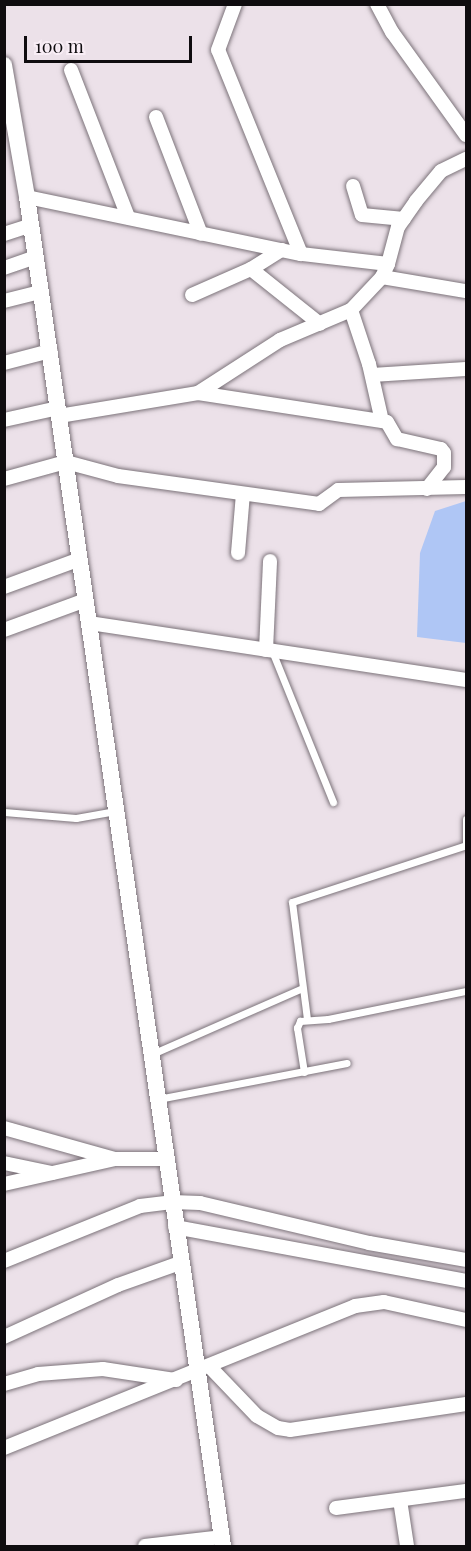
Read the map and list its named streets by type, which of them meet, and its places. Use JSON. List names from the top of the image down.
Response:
{
  "scale_bar": "100 m"
}
